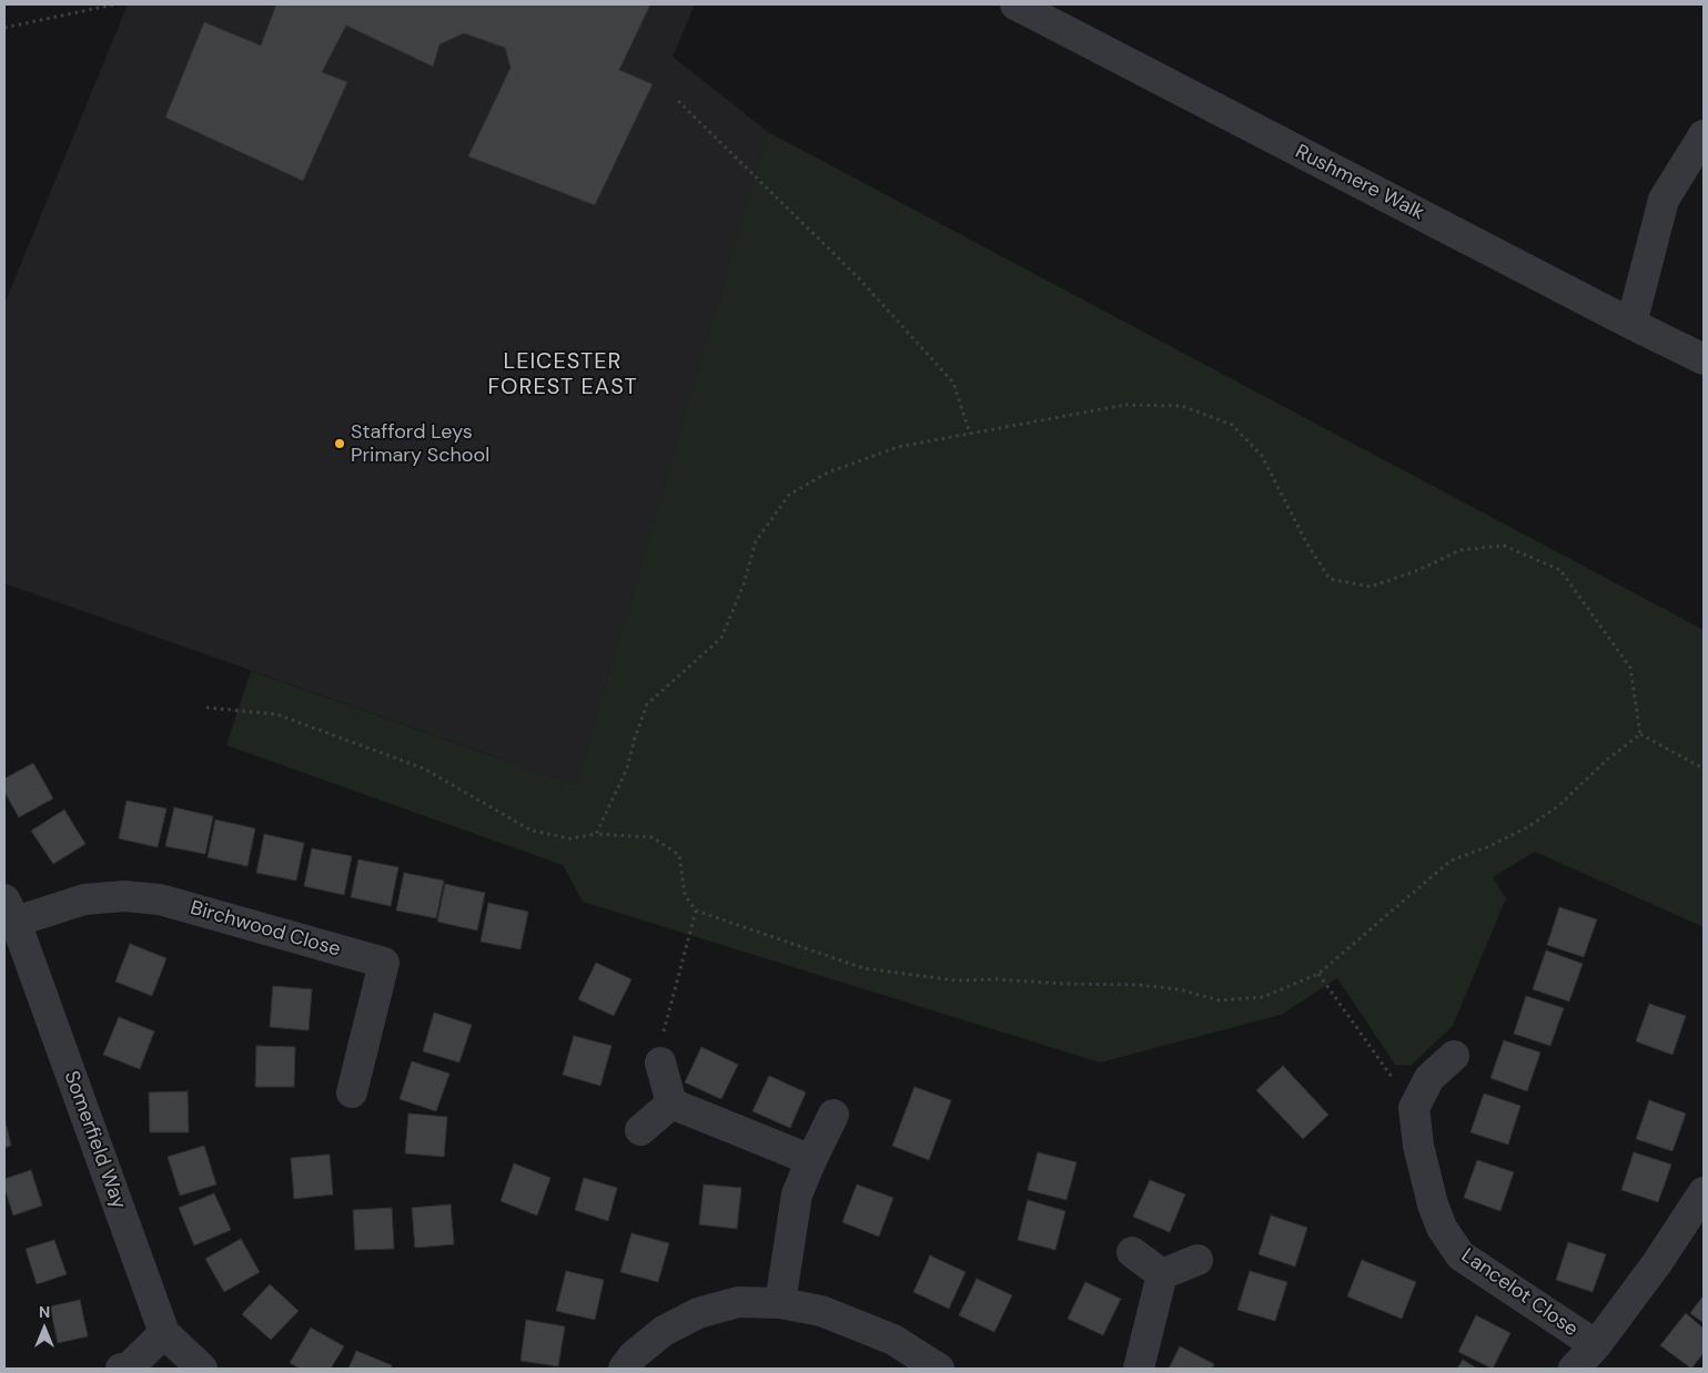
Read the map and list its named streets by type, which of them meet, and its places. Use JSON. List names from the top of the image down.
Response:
{
  "streets": {
    "street": [
      "Rushmere Walk",
      "Birchwood Close",
      "Somerfield Way",
      "Lancelot Close"
    ]
  },
  "crossings": [
    ["Birchwood Close", "Somerfield Way"]
  ],
  "districts": ["LEICESTER FOREST EAST"],
  "places": ["Stafford Leys Primary School"],
  "north": "top"
}
